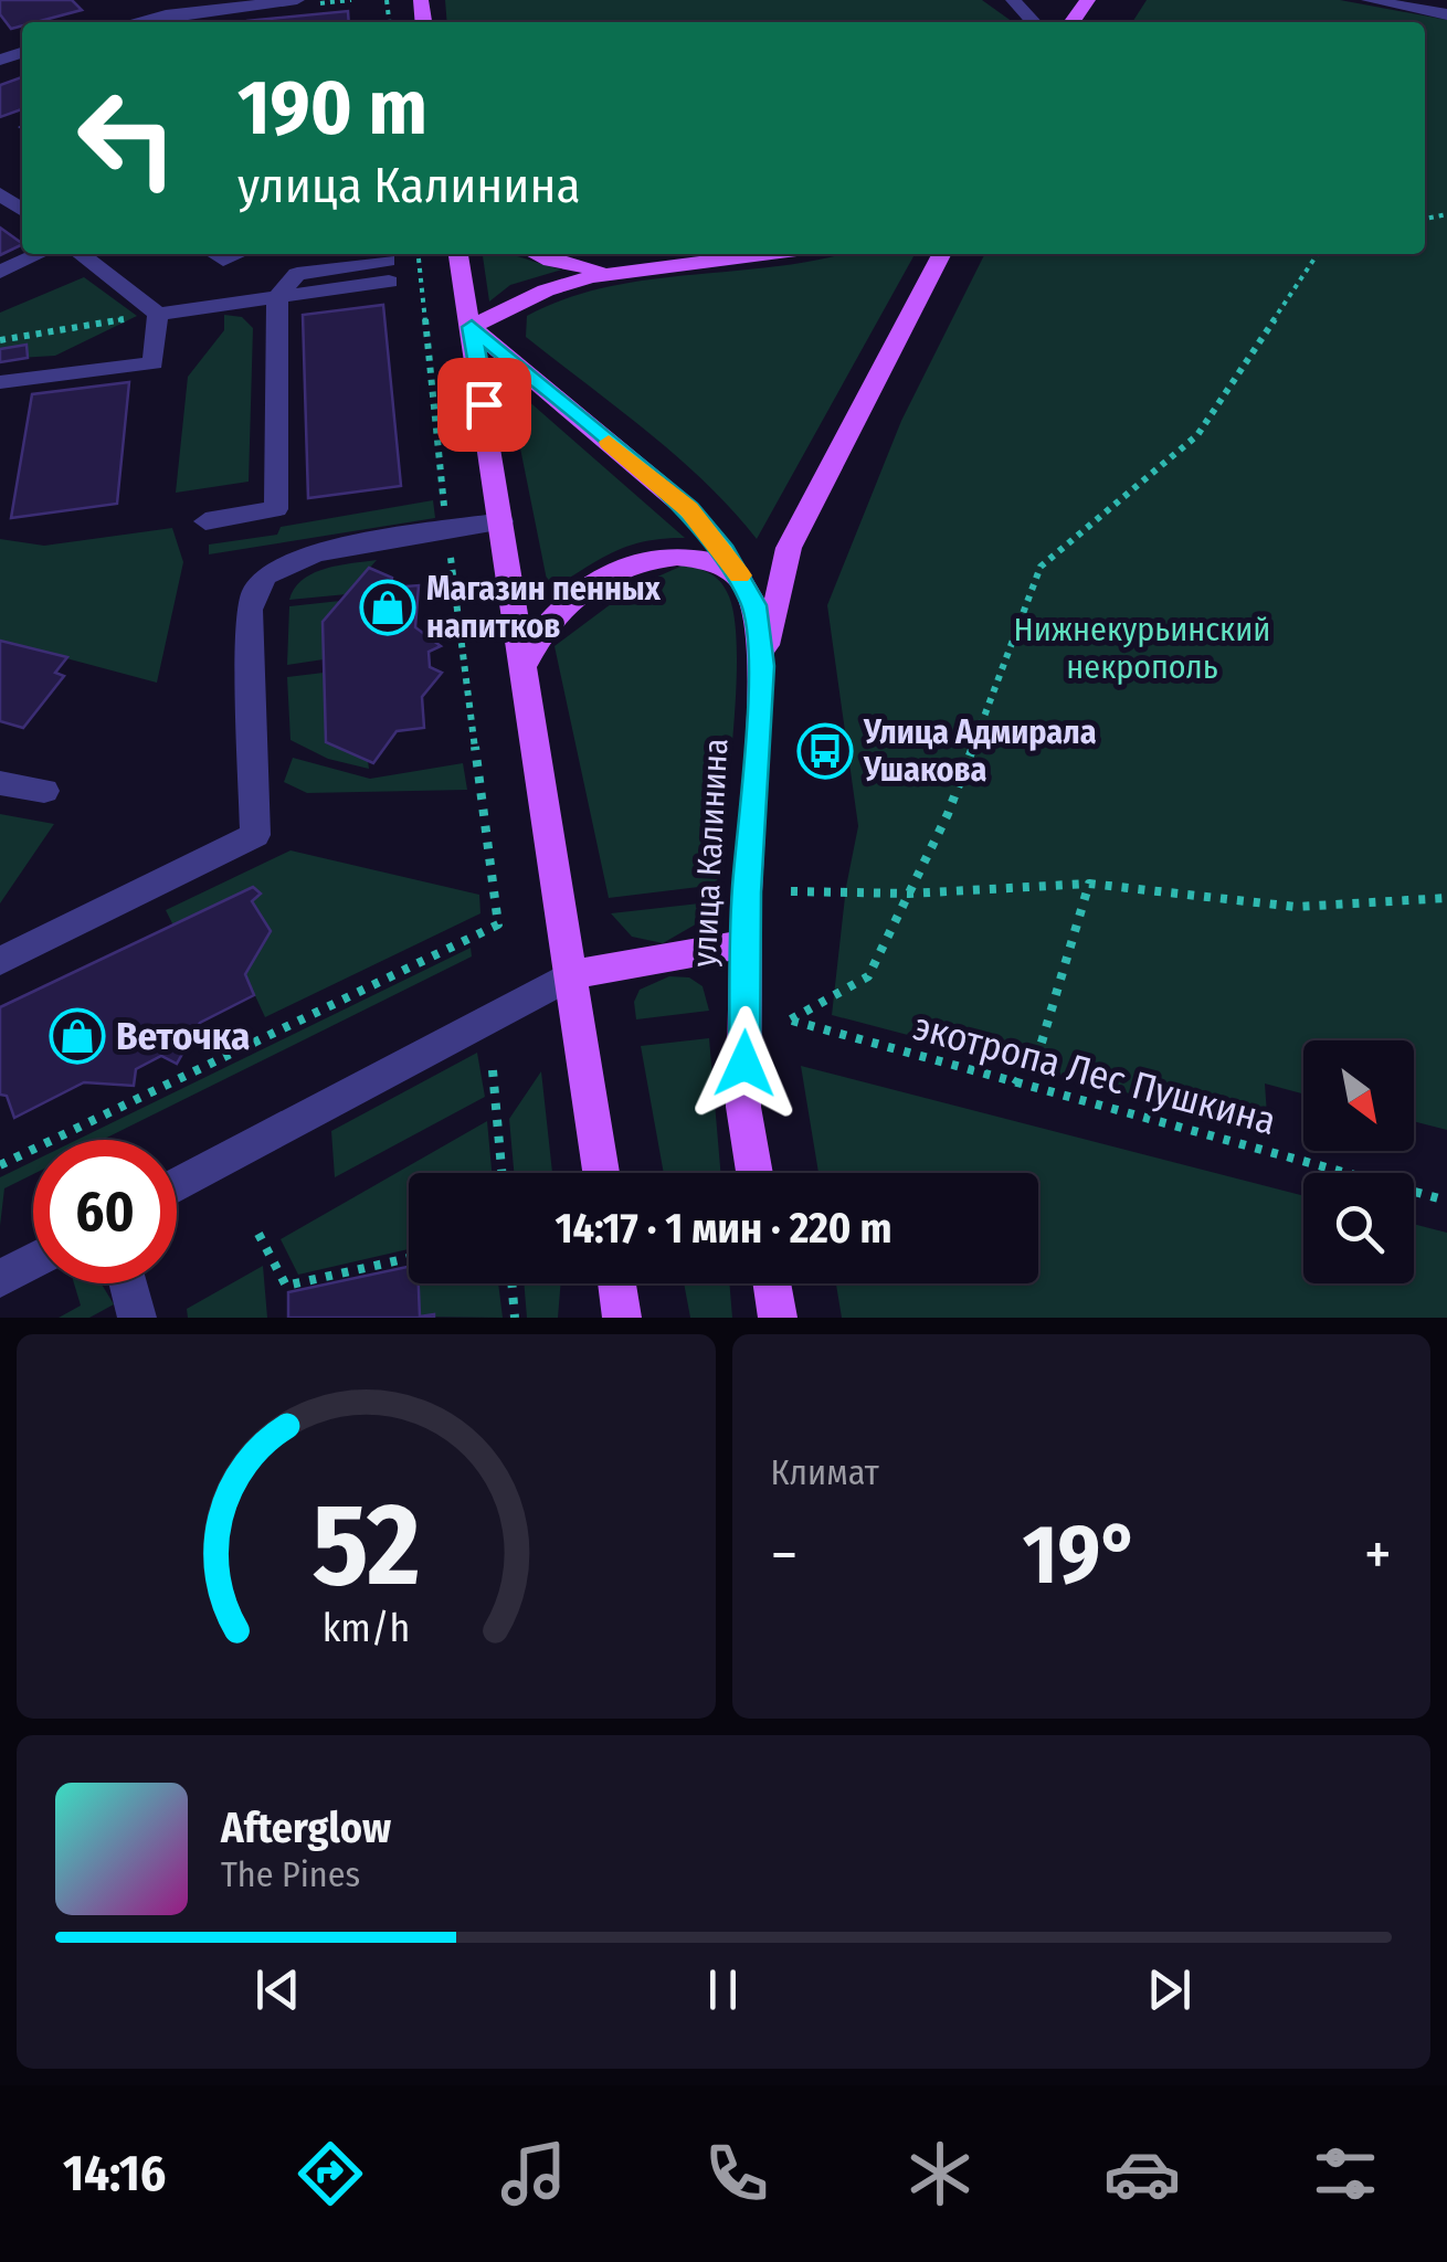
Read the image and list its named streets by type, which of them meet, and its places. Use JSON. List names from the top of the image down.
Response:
{
  "streets": {
    "main road": ["улица Калинина"],
    "path": ["экотропа Лес Пушкина"]
  },
  "parks": ["Нижнекурьинский некрополь"],
  "places": {
    "shop": ["Магазин пенных напитков", "Веточка"],
    "bus stop": ["Улица Адмирала Ушакова"]
  },
  "north": "bottom right",
  "page": {
    "turn": ["190 m", "улица Калинина"],
    "limit": "60",
    "trip": "14:17 · 1 мин · 220 m",
    "tile": "Климат",
    "heat": ["−", "19°", "+"],
    "song": ["Afterglow", "The Pines"],
    "tabs": "14:16",
    "gauge": ["52", "km/h"]
  }
}
